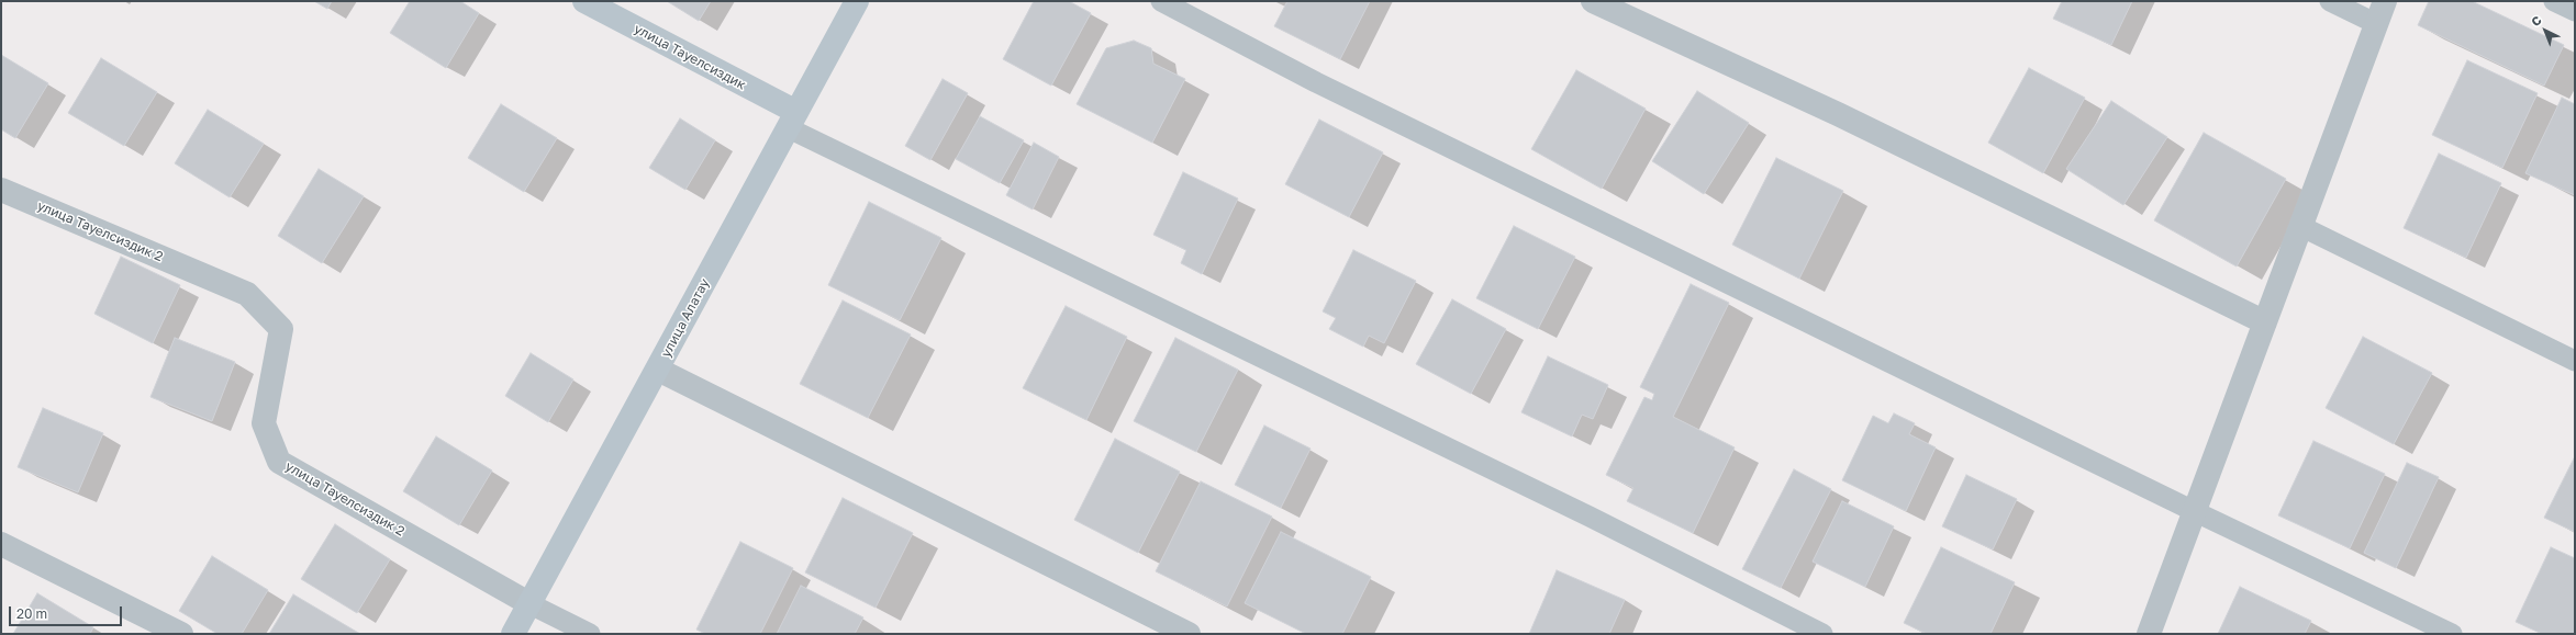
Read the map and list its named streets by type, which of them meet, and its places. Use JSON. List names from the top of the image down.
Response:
{
  "streets": {
    "street": ["улица Тауелсиздик", "улица Тауелсиздик 2", "улица Алатау"]
  },
  "crossings": [
    ["улица Тауелсиздик", "улица Алатау"],
    ["улица Тауелсиздик 2", "улица Алатау"]
  ],
  "scale_bar": "20 m",
  "north": "top left"
}
